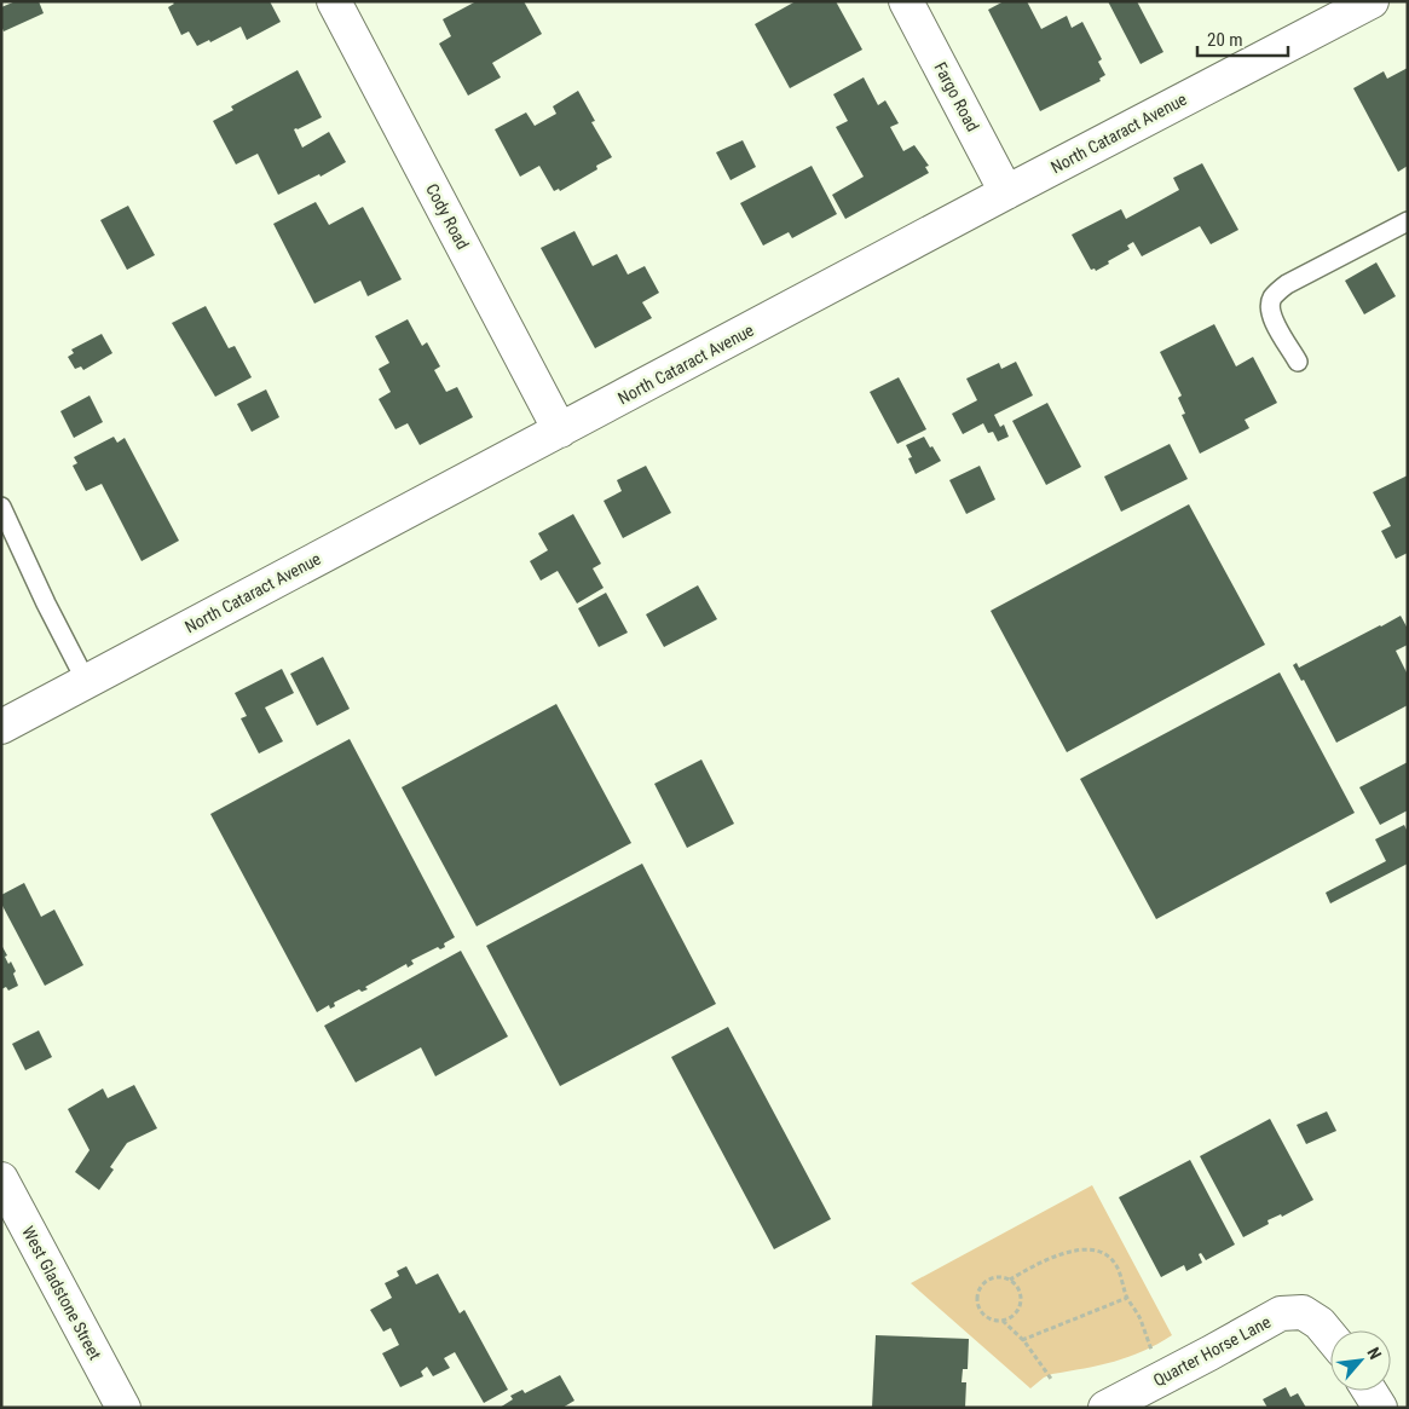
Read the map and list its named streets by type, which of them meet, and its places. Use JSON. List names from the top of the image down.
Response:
{
  "streets": {
    "street": [
      "Fargo Road",
      "North Cataract Avenue",
      "Cody Road",
      "West Gladstone Street",
      "Quarter Horse Lane"
    ]
  },
  "crossings": [
    ["Fargo Road", "North Cataract Avenue"],
    ["North Cataract Avenue", "Cody Road"]
  ],
  "scale_bar": "20 m",
  "north": "top right"
}
